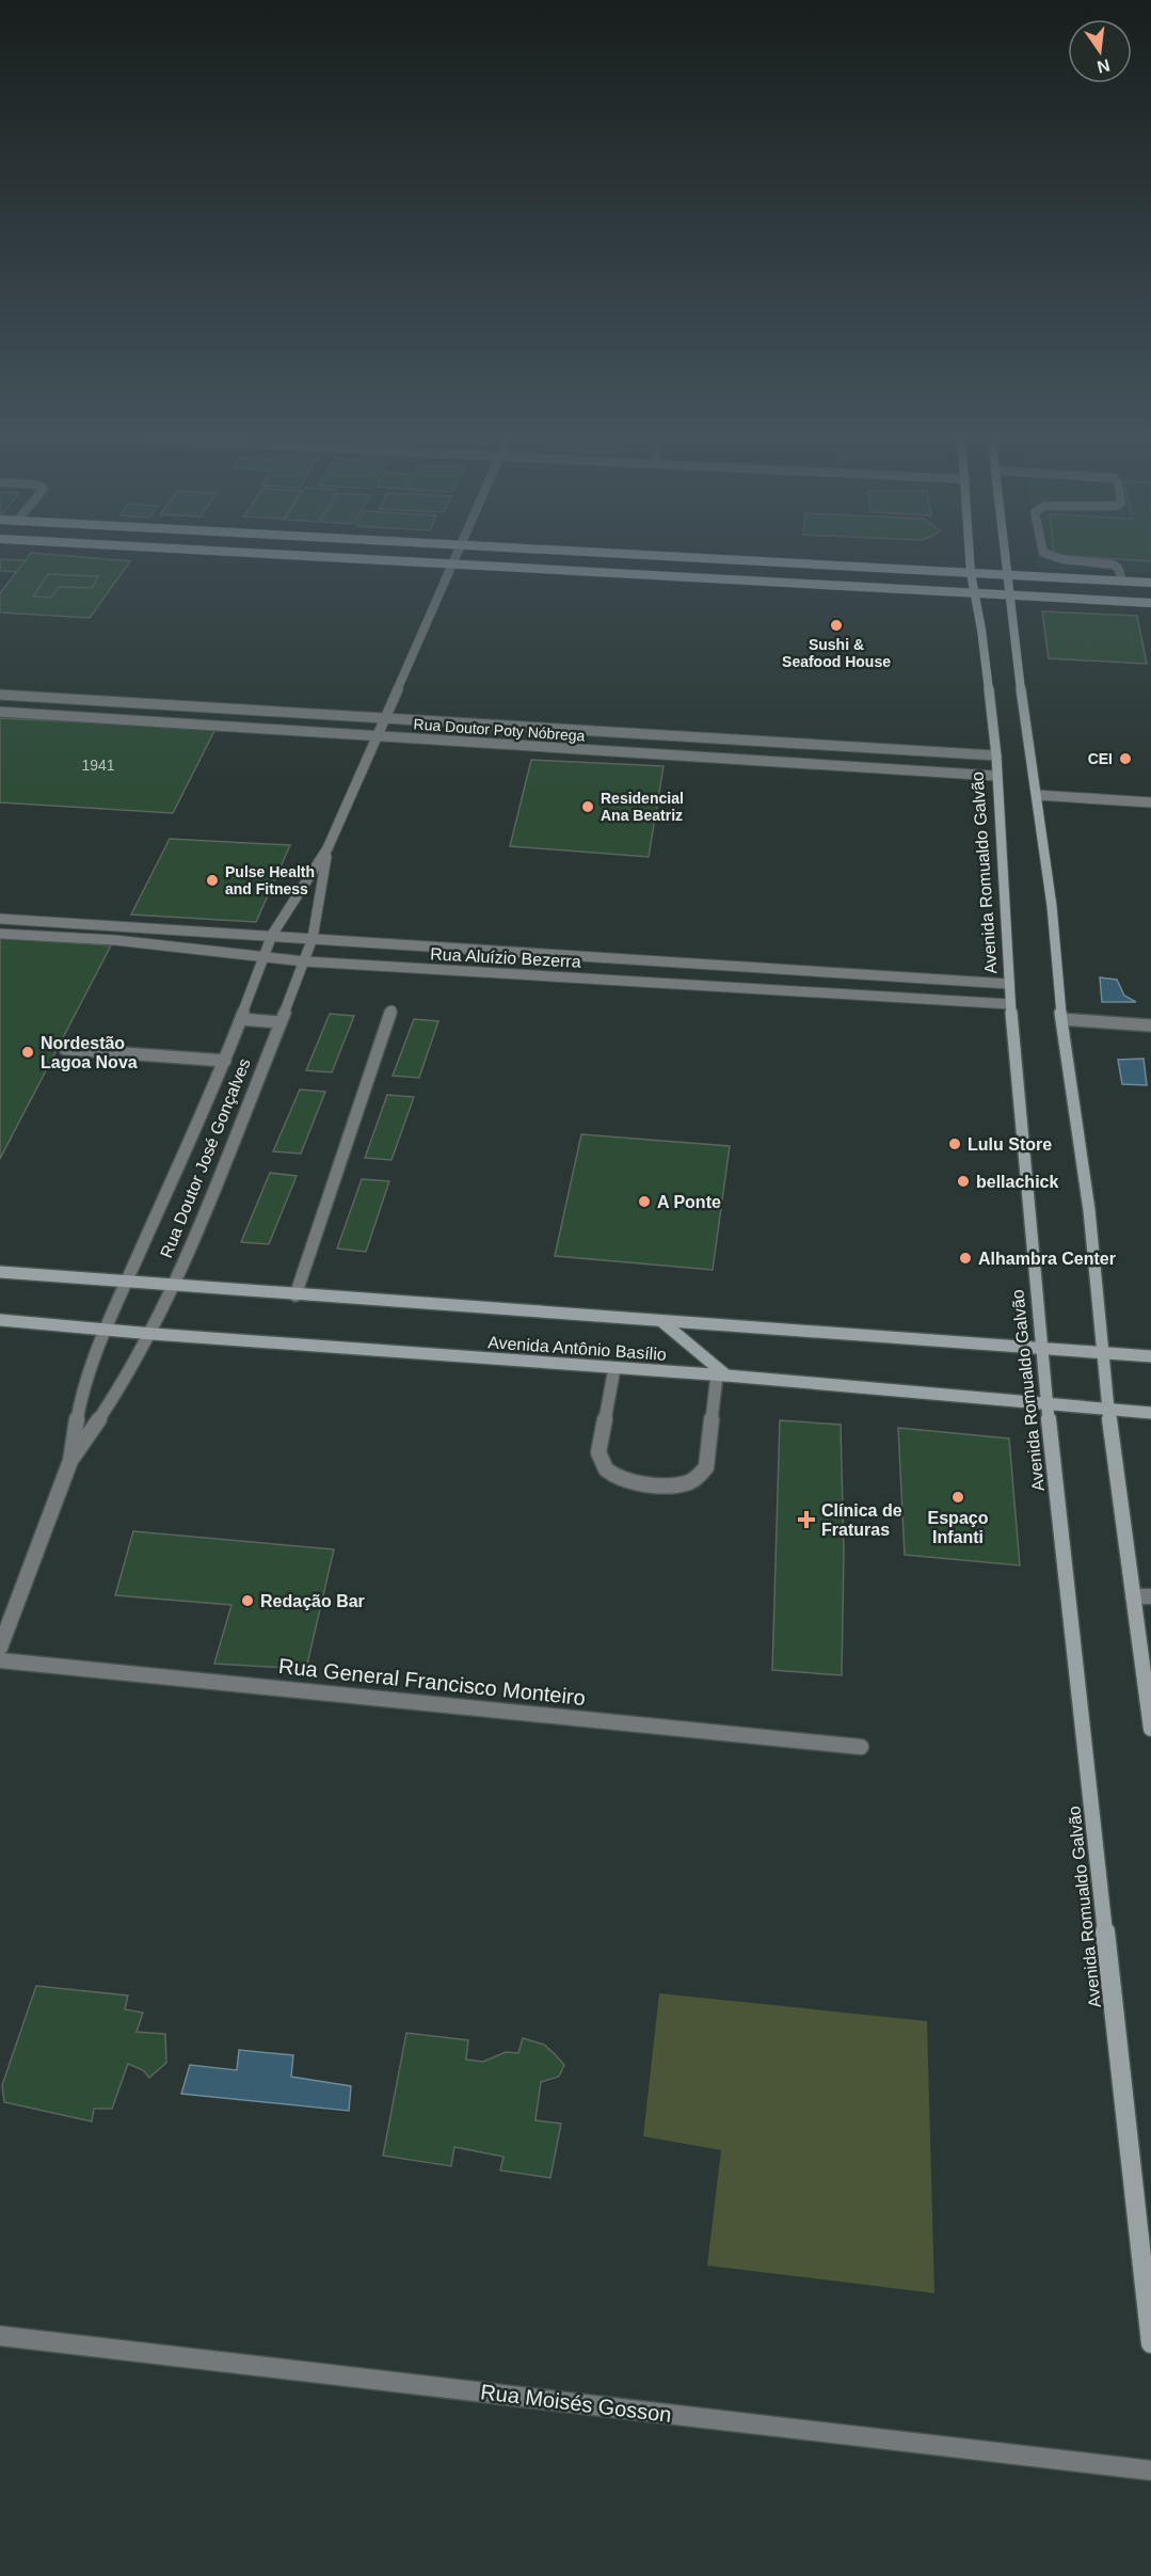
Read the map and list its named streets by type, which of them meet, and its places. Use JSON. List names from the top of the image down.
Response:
{
  "streets": {
    "main road": ["Avenida Romualdo Galvão", "Avenida Antônio Basílio"],
    "street": [
      "Rua Doutor Poty Nóbrega",
      "Rua Aluízio Bezerra",
      "Rua Doutor José Gonçalves",
      "Rua General Francisco Monteiro",
      "Rua Moisés Gosson"
    ]
  },
  "crossings": [
    ["Rua Doutor Poty Nóbrega", "Avenida Romualdo Galvão"],
    ["Rua Doutor Poty Nóbrega", "Rua Doutor José Gonçalves"],
    ["Avenida Romualdo Galvão", "Rua Aluízio Bezerra"],
    ["Avenida Romualdo Galvão", "Avenida Antônio Basílio"],
    ["Rua Aluízio Bezerra", "Rua Doutor José Gonçalves"],
    ["Rua Doutor José Gonçalves", "Avenida Antônio Basílio"]
  ],
  "places": {
    "other": [
      "Sushi & Seafood House",
      "CEI",
      "Residencial Ana Beatriz",
      "Pulse Health and Fitness",
      "Nordestão Lagoa Nova",
      "Lulu Store",
      "bellachick",
      "A Ponte",
      "Alhambra Center",
      "Espaço Infanti",
      "Redação Bar"
    ],
    "health": ["Clínica de Fraturas"]
  },
  "house_numbers": ["1941"],
  "north": "bottom"
}
